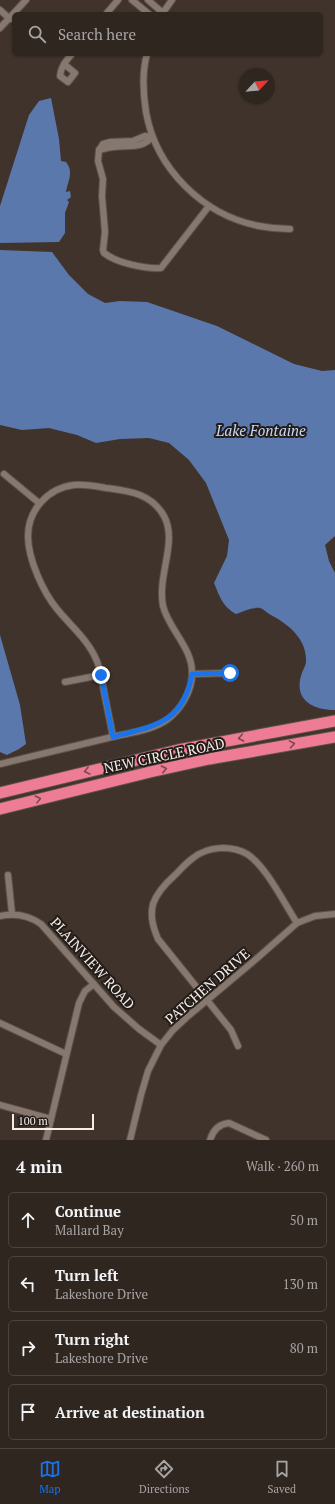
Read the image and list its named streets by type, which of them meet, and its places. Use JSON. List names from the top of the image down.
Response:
{
  "streets": {
    "highway": ["NEW CIRCLE ROAD"],
    "street": ["PLAINVIEW ROAD", "PATCHEN DRIVE"]
  },
  "crossings": [
    ["PLAINVIEW ROAD", "PATCHEN DRIVE"]
  ],
  "water": ["Lake Fontaine"],
  "scale_bar": "100 m",
  "north": "top right",
  "page": {
    "search": "Search here",
    "scale": "100 m",
    "heading": ["4 min", "Walk · 260 m"],
    "list": [
      ["Continue", "Mallard Bay", "50 m"],
      ["Turn left", "Lakeshore Drive", "130 m"],
      ["Turn right", "Lakeshore Drive", "80 m"],
      "Arrive at destination"
    ],
    "nav": ["Map", "Directions", "Saved"]
  }
}
